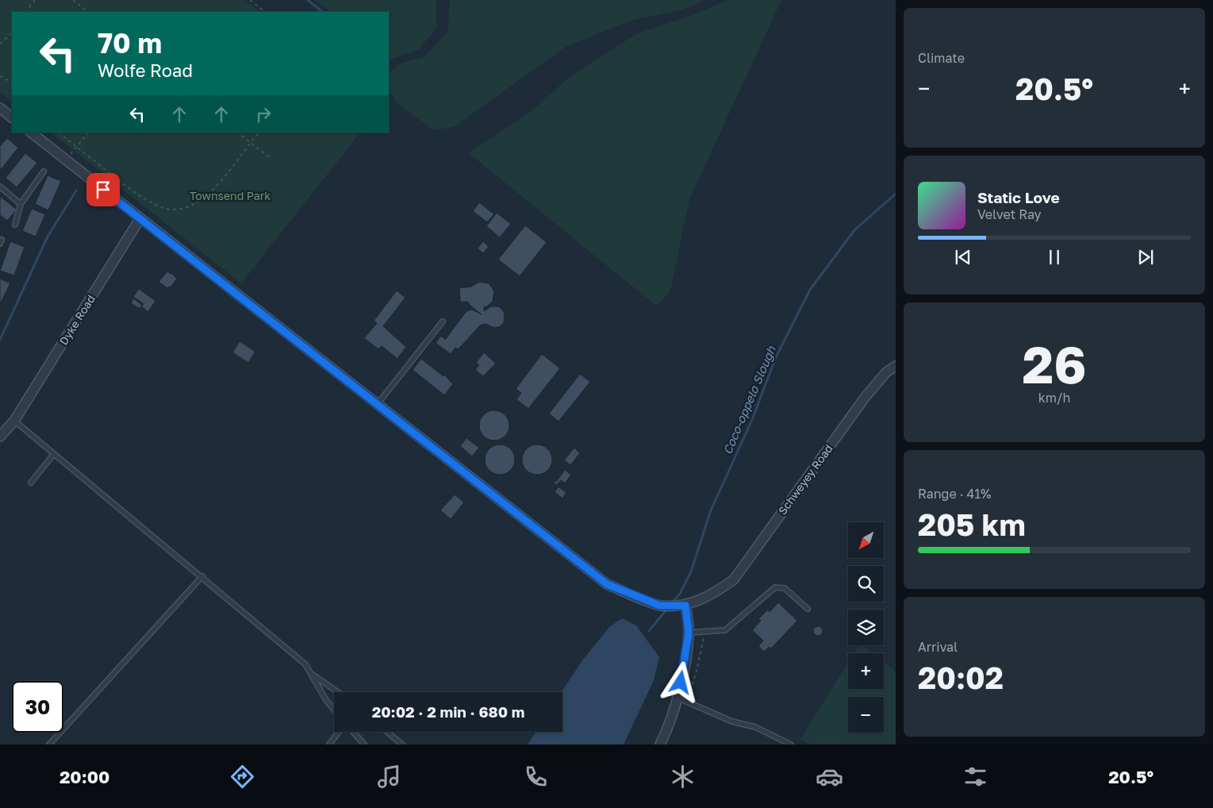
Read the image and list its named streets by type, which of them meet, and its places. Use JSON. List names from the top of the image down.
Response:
{
  "streets": {
    "street": ["Dyke Road", "Schweyey Road"]
  },
  "water": ["Coco-oppelo Slough"],
  "parks": ["Townsend Park"],
  "north": "bottom left",
  "page": {
    "tile": [
      "Climate",
      ["26", "km/h"],
      ["Range · 41%", "205 km"],
      ["Arrival", "20:02"]
    ],
    "turn": ["70 m", "Wolfe Road"],
    "heat": ["−", "20.5°", "+"],
    "song": ["Static Love", "Velvet Ray"],
    "map_buttons": ["+", "−"],
    "limit": "30",
    "trip": "20:02 · 2 min · 680 m",
    "tabs": ["20:00", "20.5°"]
  }
}
